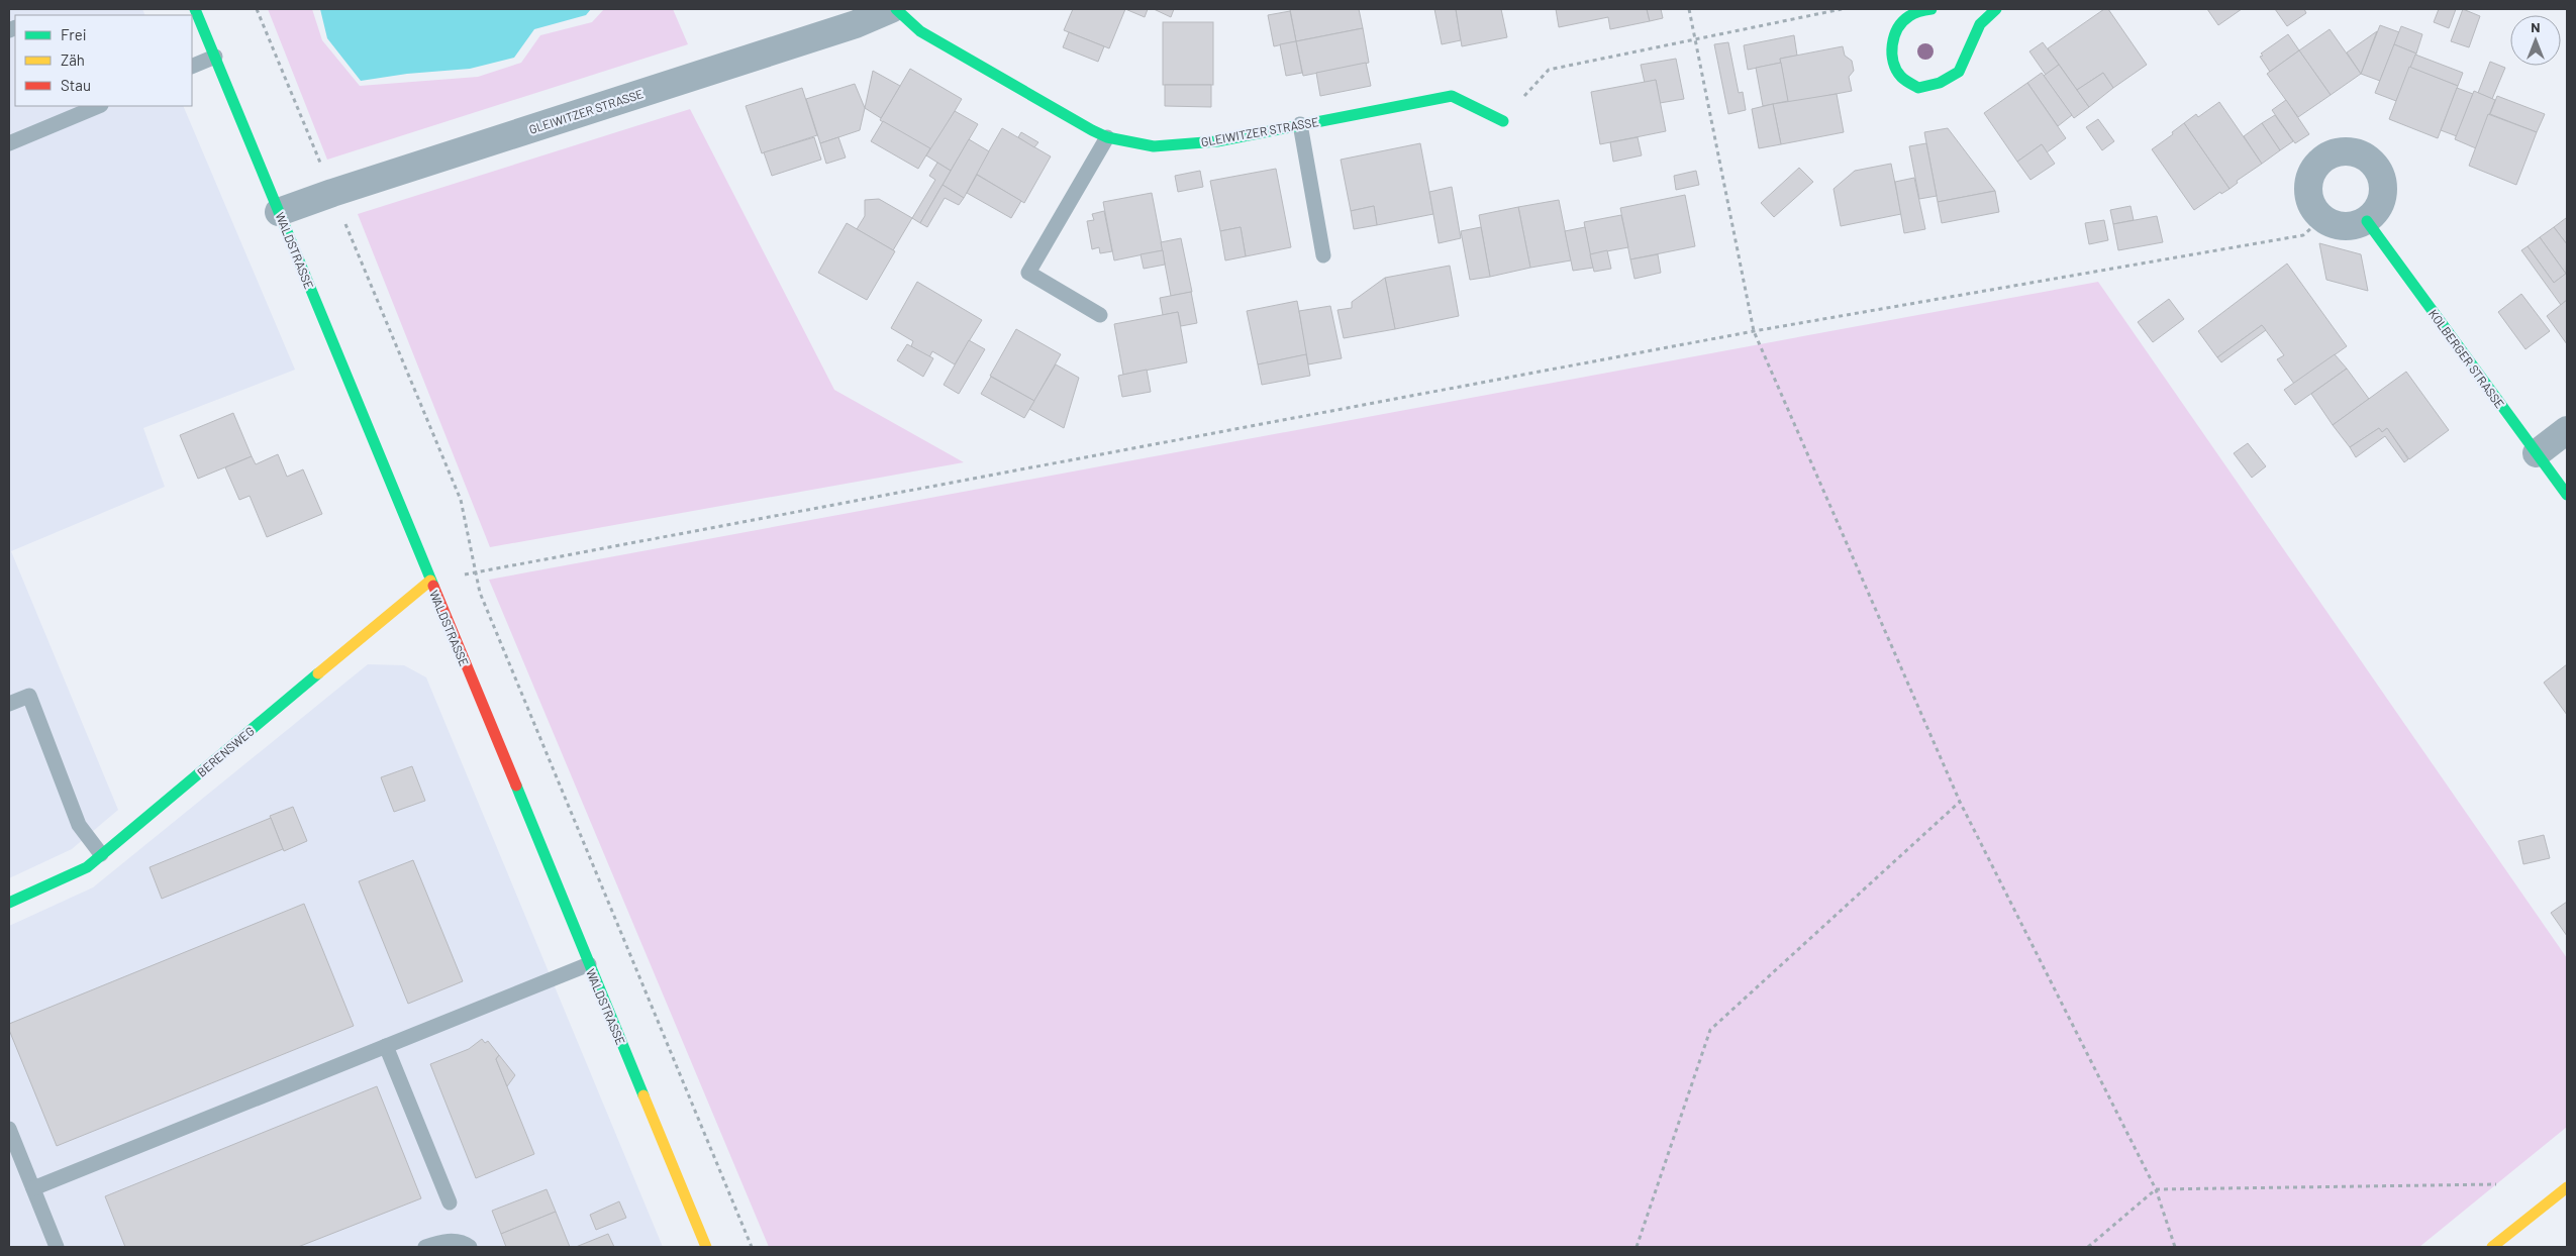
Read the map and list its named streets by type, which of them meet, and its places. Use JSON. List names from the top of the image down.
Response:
{
  "streets": {
    "street": [
      "GLEIWITZER STRASSE",
      "WALDSTRASSE",
      "KOLBERGER STRASSE",
      "BERENSWEG"
    ]
  },
  "crossings": [
    ["GLEIWITZER STRASSE", "WALDSTRASSE"],
    ["WALDSTRASSE", "BERENSWEG"]
  ],
  "legend": ["Frei", "Zäh", "Stau"],
  "north": "top"
}
